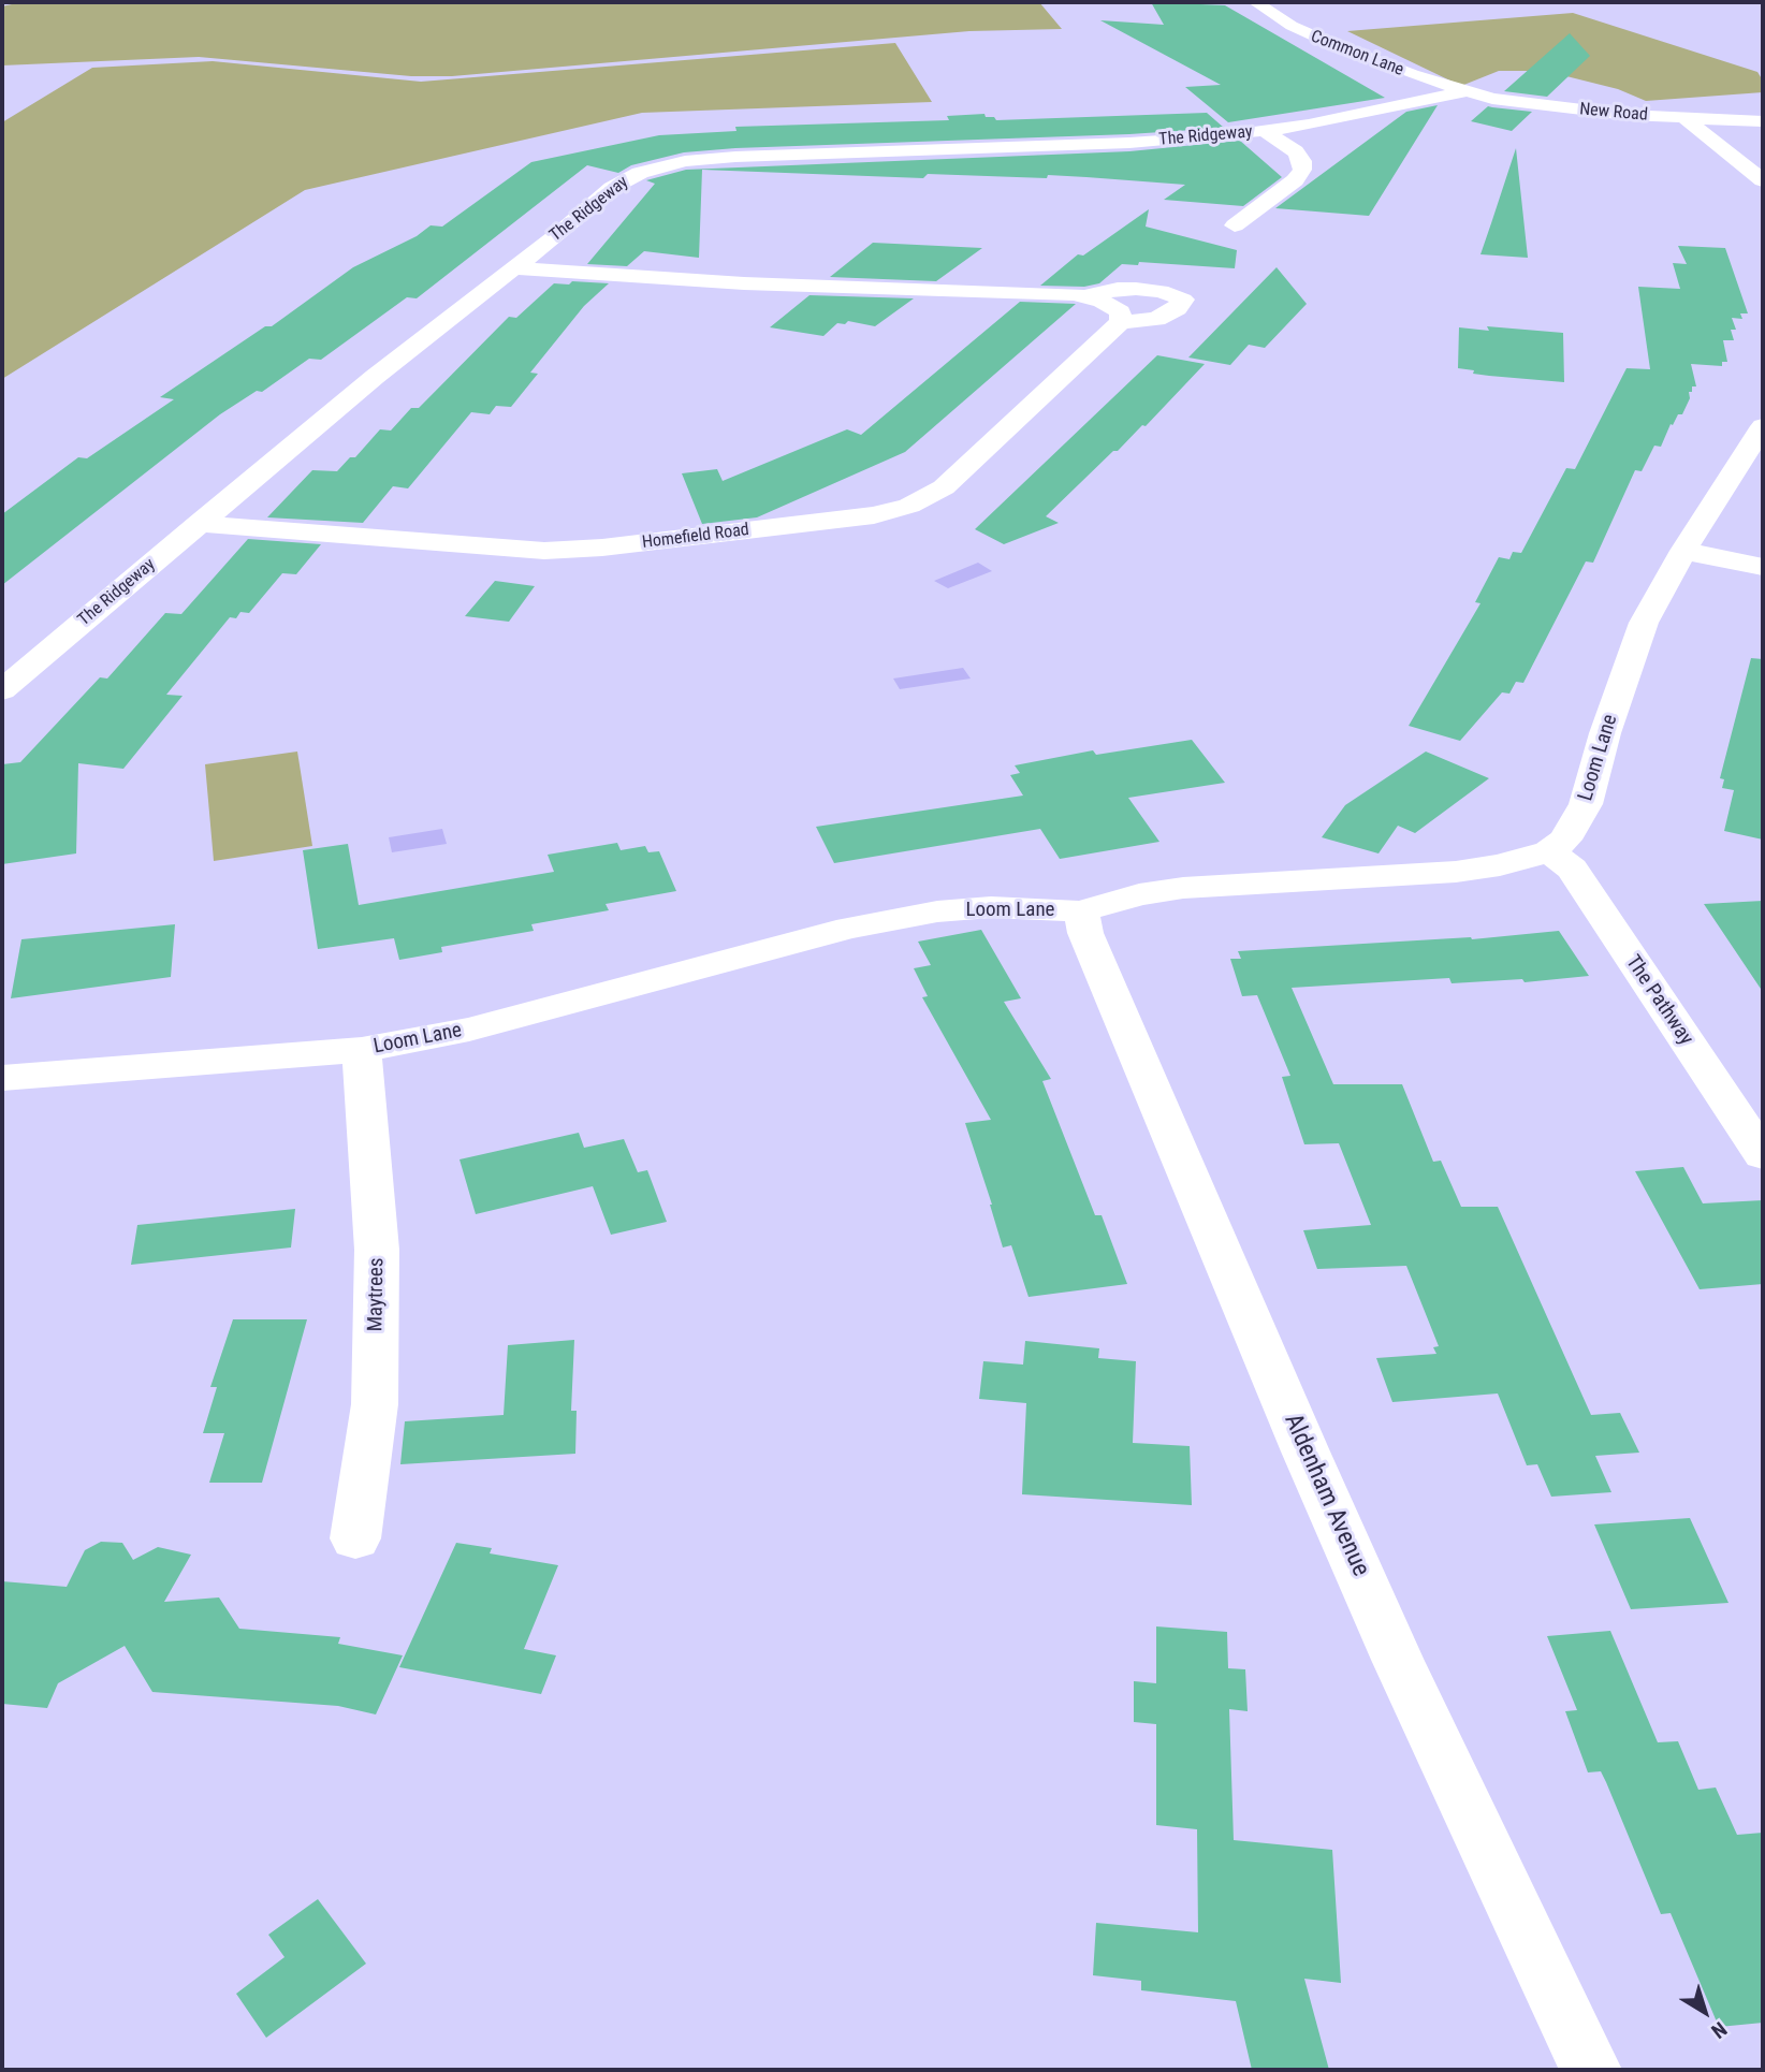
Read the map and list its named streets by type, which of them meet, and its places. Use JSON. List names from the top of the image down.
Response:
{
  "streets": {
    "street": [
      "Common Lane",
      "New Road",
      "The Ridgeway",
      "Homefield Road",
      "Loom Lane",
      "The Pathway",
      "Maytrees",
      "Aldenham Avenue"
    ]
  },
  "crossings": [
    ["Common Lane", "New Road"],
    ["Common Lane", "The Ridgeway"],
    ["New Road", "The Ridgeway"],
    ["The Ridgeway", "Homefield Road"],
    ["Loom Lane", "The Pathway"],
    ["Loom Lane", "Maytrees"],
    ["Loom Lane", "Aldenham Avenue"]
  ],
  "north": "bottom right"
}
